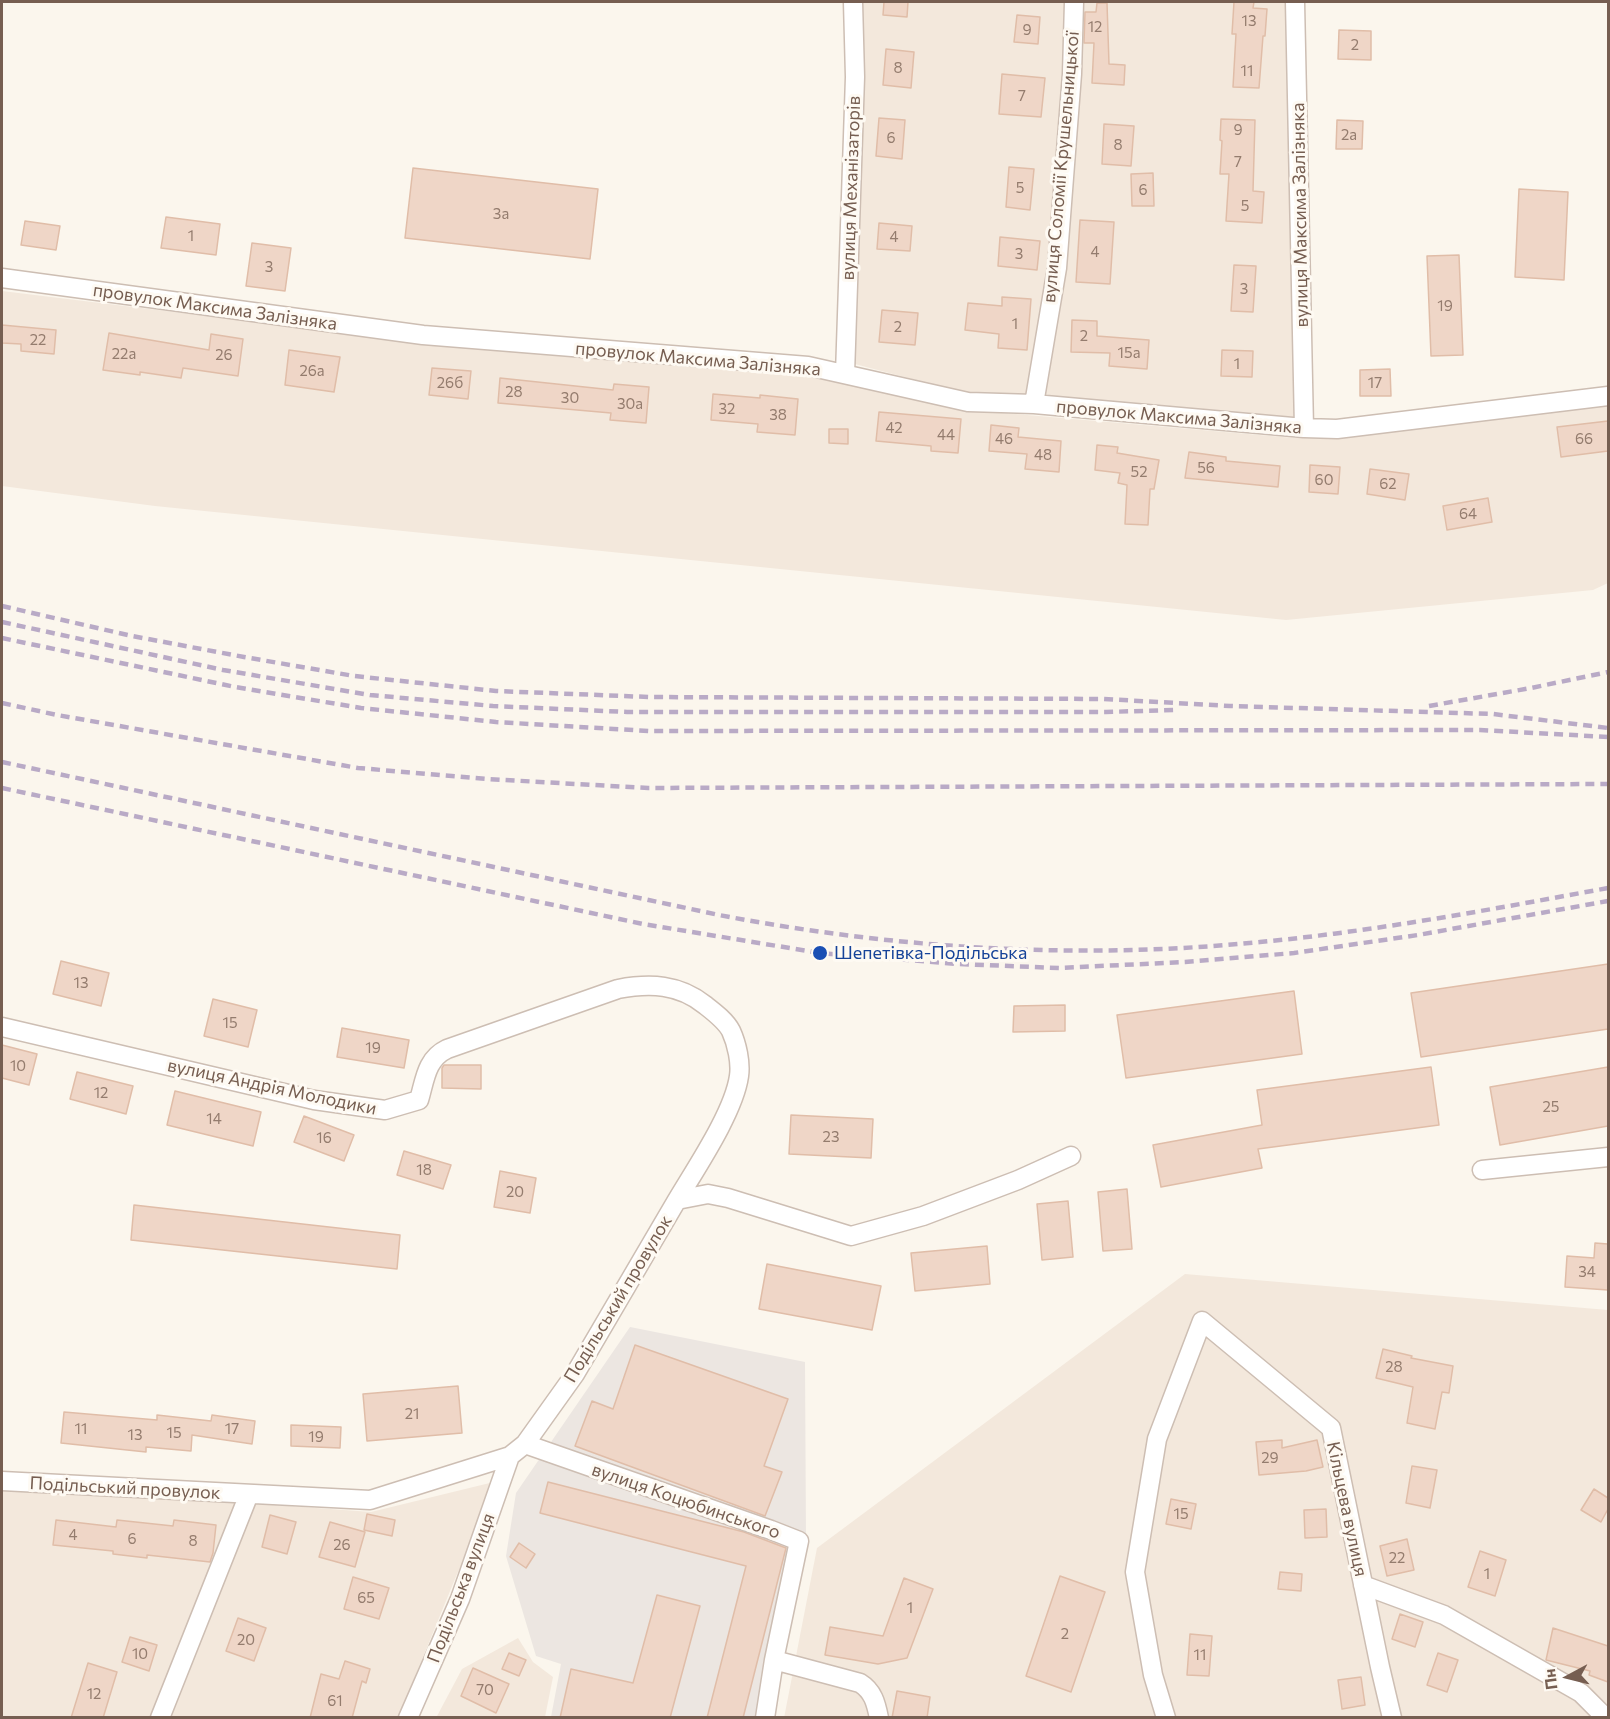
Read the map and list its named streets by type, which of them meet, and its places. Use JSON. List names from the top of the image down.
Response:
{
  "streets": {
    "street": [
      "вулиця Соломії Крушельницької",
      "вулиця Механізаторів",
      "вулиця Максима Залізняка",
      "провулок Максима Залізняка",
      "вулиця Андрія Молодики",
      "Подільський провулок",
      "вулиця Коцюбинського",
      "Кільцева вулиця",
      "Подільська вулиця"
    ]
  },
  "crossings": [
    ["вулиця Соломії Крушельницької", "провулок Максима Залізняка"],
    ["вулиця Механізаторів", "провулок Максима Залізняка"],
    ["вулиця Максима Залізняка", "провулок Максима Залізняка"],
    ["вулиця Андрія Молодики", "Подільський провулок"],
    ["Подільський провулок", "вулиця Коцюбинського"],
    ["Подільський провулок", "Подільська вулиця"]
  ],
  "places": ["Шепетівка-Подільська"],
  "house_numbers": [
    "13",
    "12",
    "9",
    "2",
    "8",
    "11",
    "7",
    "9",
    "2а",
    "6",
    "8",
    "7",
    "5",
    "6",
    "5",
    "3а",
    "1",
    "4",
    "4",
    "3",
    "3",
    "3",
    "19",
    "1",
    "2",
    "2",
    "22",
    "15а",
    "22а",
    "26",
    "1",
    "26а",
    "26б",
    "17",
    "28",
    "30",
    "30а",
    "32",
    "38",
    "42",
    "44",
    "46",
    "66",
    "48",
    "56",
    "52",
    "60",
    "62",
    "64",
    "13",
    "15",
    "19",
    "10",
    "12",
    "25",
    "14",
    "23",
    "16",
    "18",
    "20",
    "34",
    "28",
    "21",
    "11",
    "17",
    "15",
    "13",
    "19",
    "29",
    "15",
    "4",
    "6",
    "8",
    "26",
    "22",
    "1",
    "65",
    "1",
    "2",
    "20",
    "10",
    "11",
    "70",
    "12",
    "61"
  ],
  "north": "left"
}
